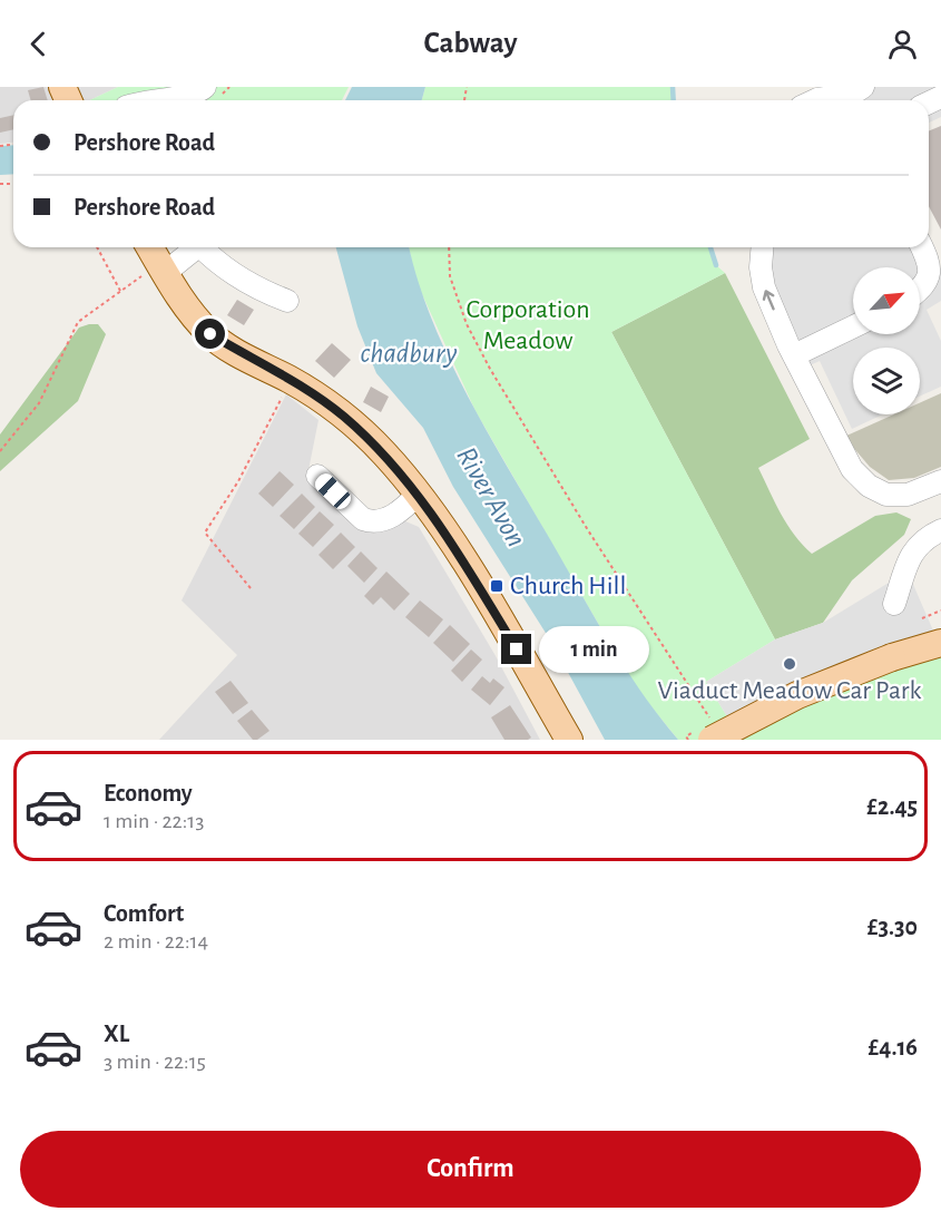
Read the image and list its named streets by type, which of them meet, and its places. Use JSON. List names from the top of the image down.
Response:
{
  "water": ["chadbury", "River Avon"],
  "parks": ["Corporation Meadow"],
  "places": {
    "transit": ["Church Hill"],
    "other": ["Viaduct Meadow Car Park"]
  },
  "north": "top right",
  "page": {
    "header": "Cabway",
    "banner": ["Pershore Road", "Pershore Road"],
    "bubble": "1 min",
    "list": [
      {
        "name": "Economy",
        "note": "1 min · 22:13",
        "value": "£2.45"
      },
      {
        "name": "Comfort",
        "note": "2 min · 22:14",
        "value": "£3.30"
      },
      {
        "name": "XL",
        "note": "3 min · 22:15",
        "value": "£4.16"
      }
    ],
    "buttons": "Confirm"
  }
}
